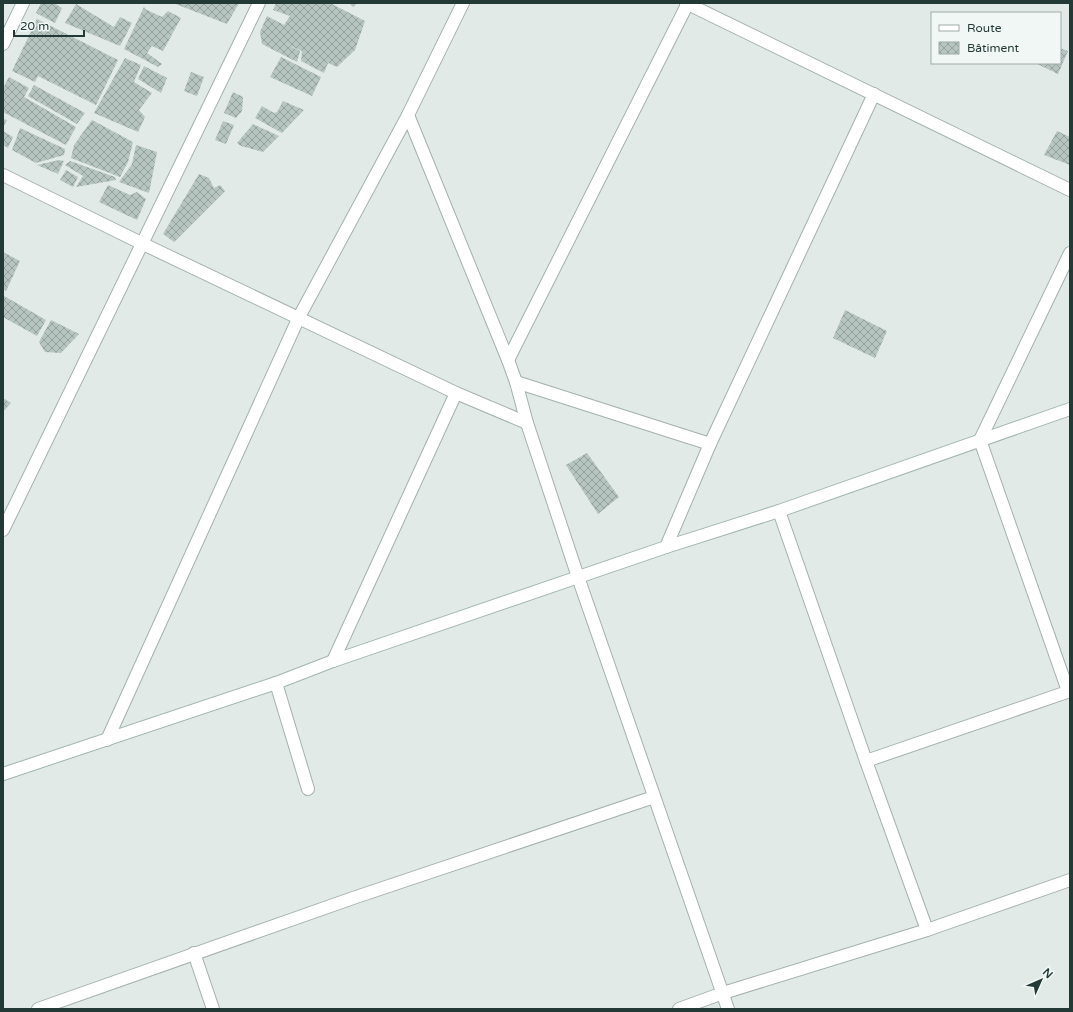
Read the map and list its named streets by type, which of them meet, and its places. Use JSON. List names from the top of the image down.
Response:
{
  "legend": ["Route", "Bâtiment"],
  "scale_bar": "20 m",
  "north": "top right"
}
